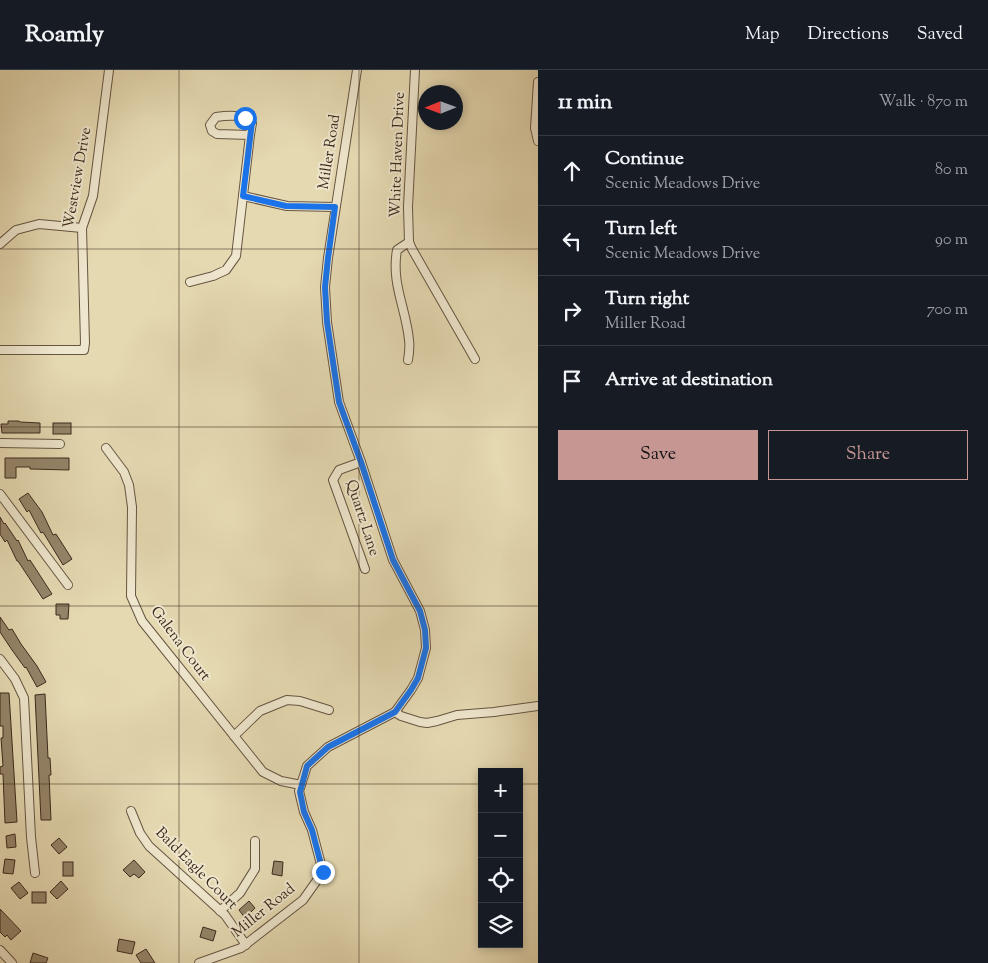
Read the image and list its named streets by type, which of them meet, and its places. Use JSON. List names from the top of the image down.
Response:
{
  "streets": {
    "street": [
      "Miller Road",
      "White Haven Drive",
      "Westview Drive",
      "Quartz Lane",
      "Galena Court",
      "Bald Eagle Court"
    ]
  },
  "crossings": [
    ["Miller Road", "Quartz Lane"],
    ["Miller Road", "Galena Court"],
    ["Miller Road", "Bald Eagle Court"]
  ],
  "north": "left",
  "page": {
    "header": "Roamly",
    "nav": ["Map", "Directions", "Saved"],
    "heading": ["11 min", "Walk · 870 m"],
    "list": [
      ["Continue", "Scenic Meadows Drive", "80 m"],
      ["Turn left", "Scenic Meadows Drive", "90 m"],
      ["Turn right", "Miller Road", "700 m"],
      "Arrive at destination"
    ],
    "buttons": ["Save", "Share"],
    "map_buttons": ["+", "−"]
  }
}
